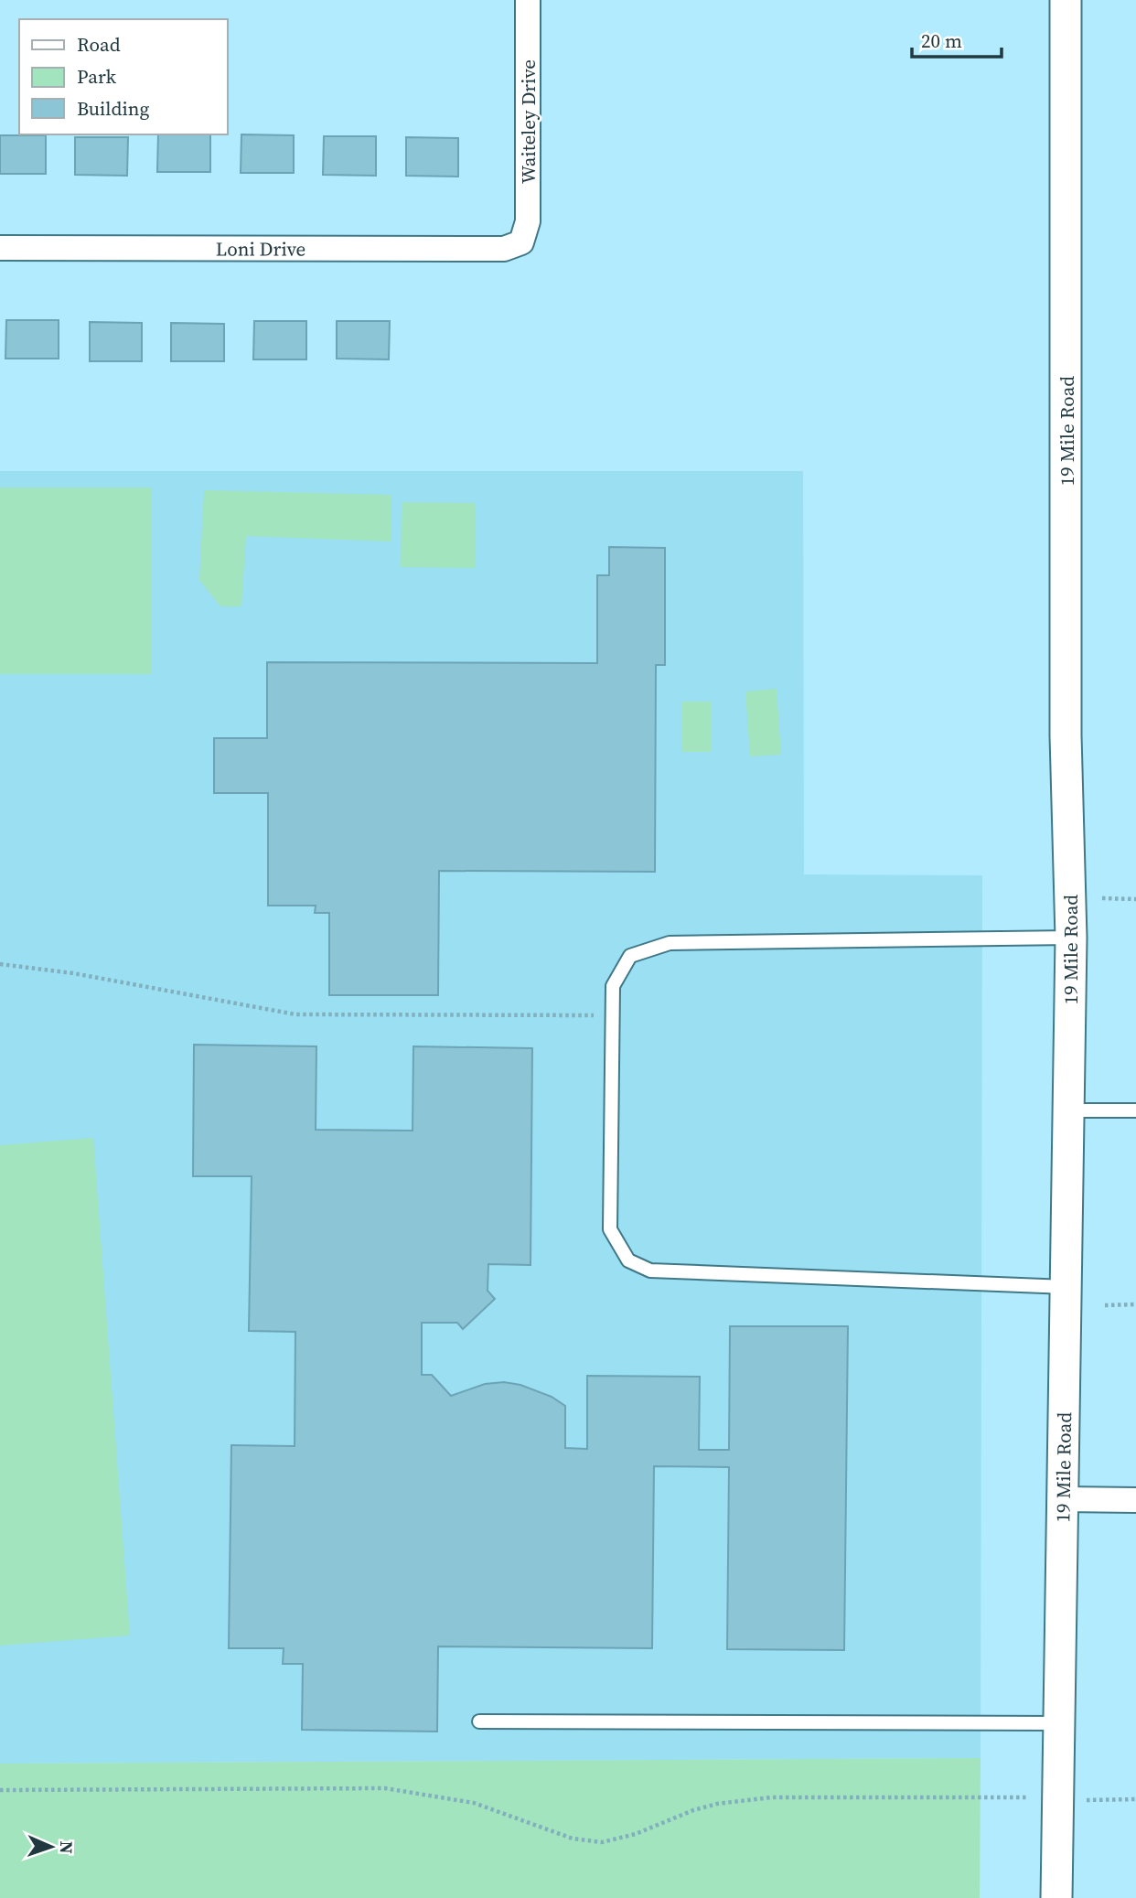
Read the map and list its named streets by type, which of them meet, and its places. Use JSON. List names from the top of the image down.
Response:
{
  "streets": {
    "street": ["Waiteley Drive", "Loni Drive", "19 Mile Road"]
  },
  "crossings": [
    ["Waiteley Drive", "Loni Drive"]
  ],
  "legend": ["Road", "Park", "Building"],
  "scale_bar": "20 m",
  "north": "right"
}
